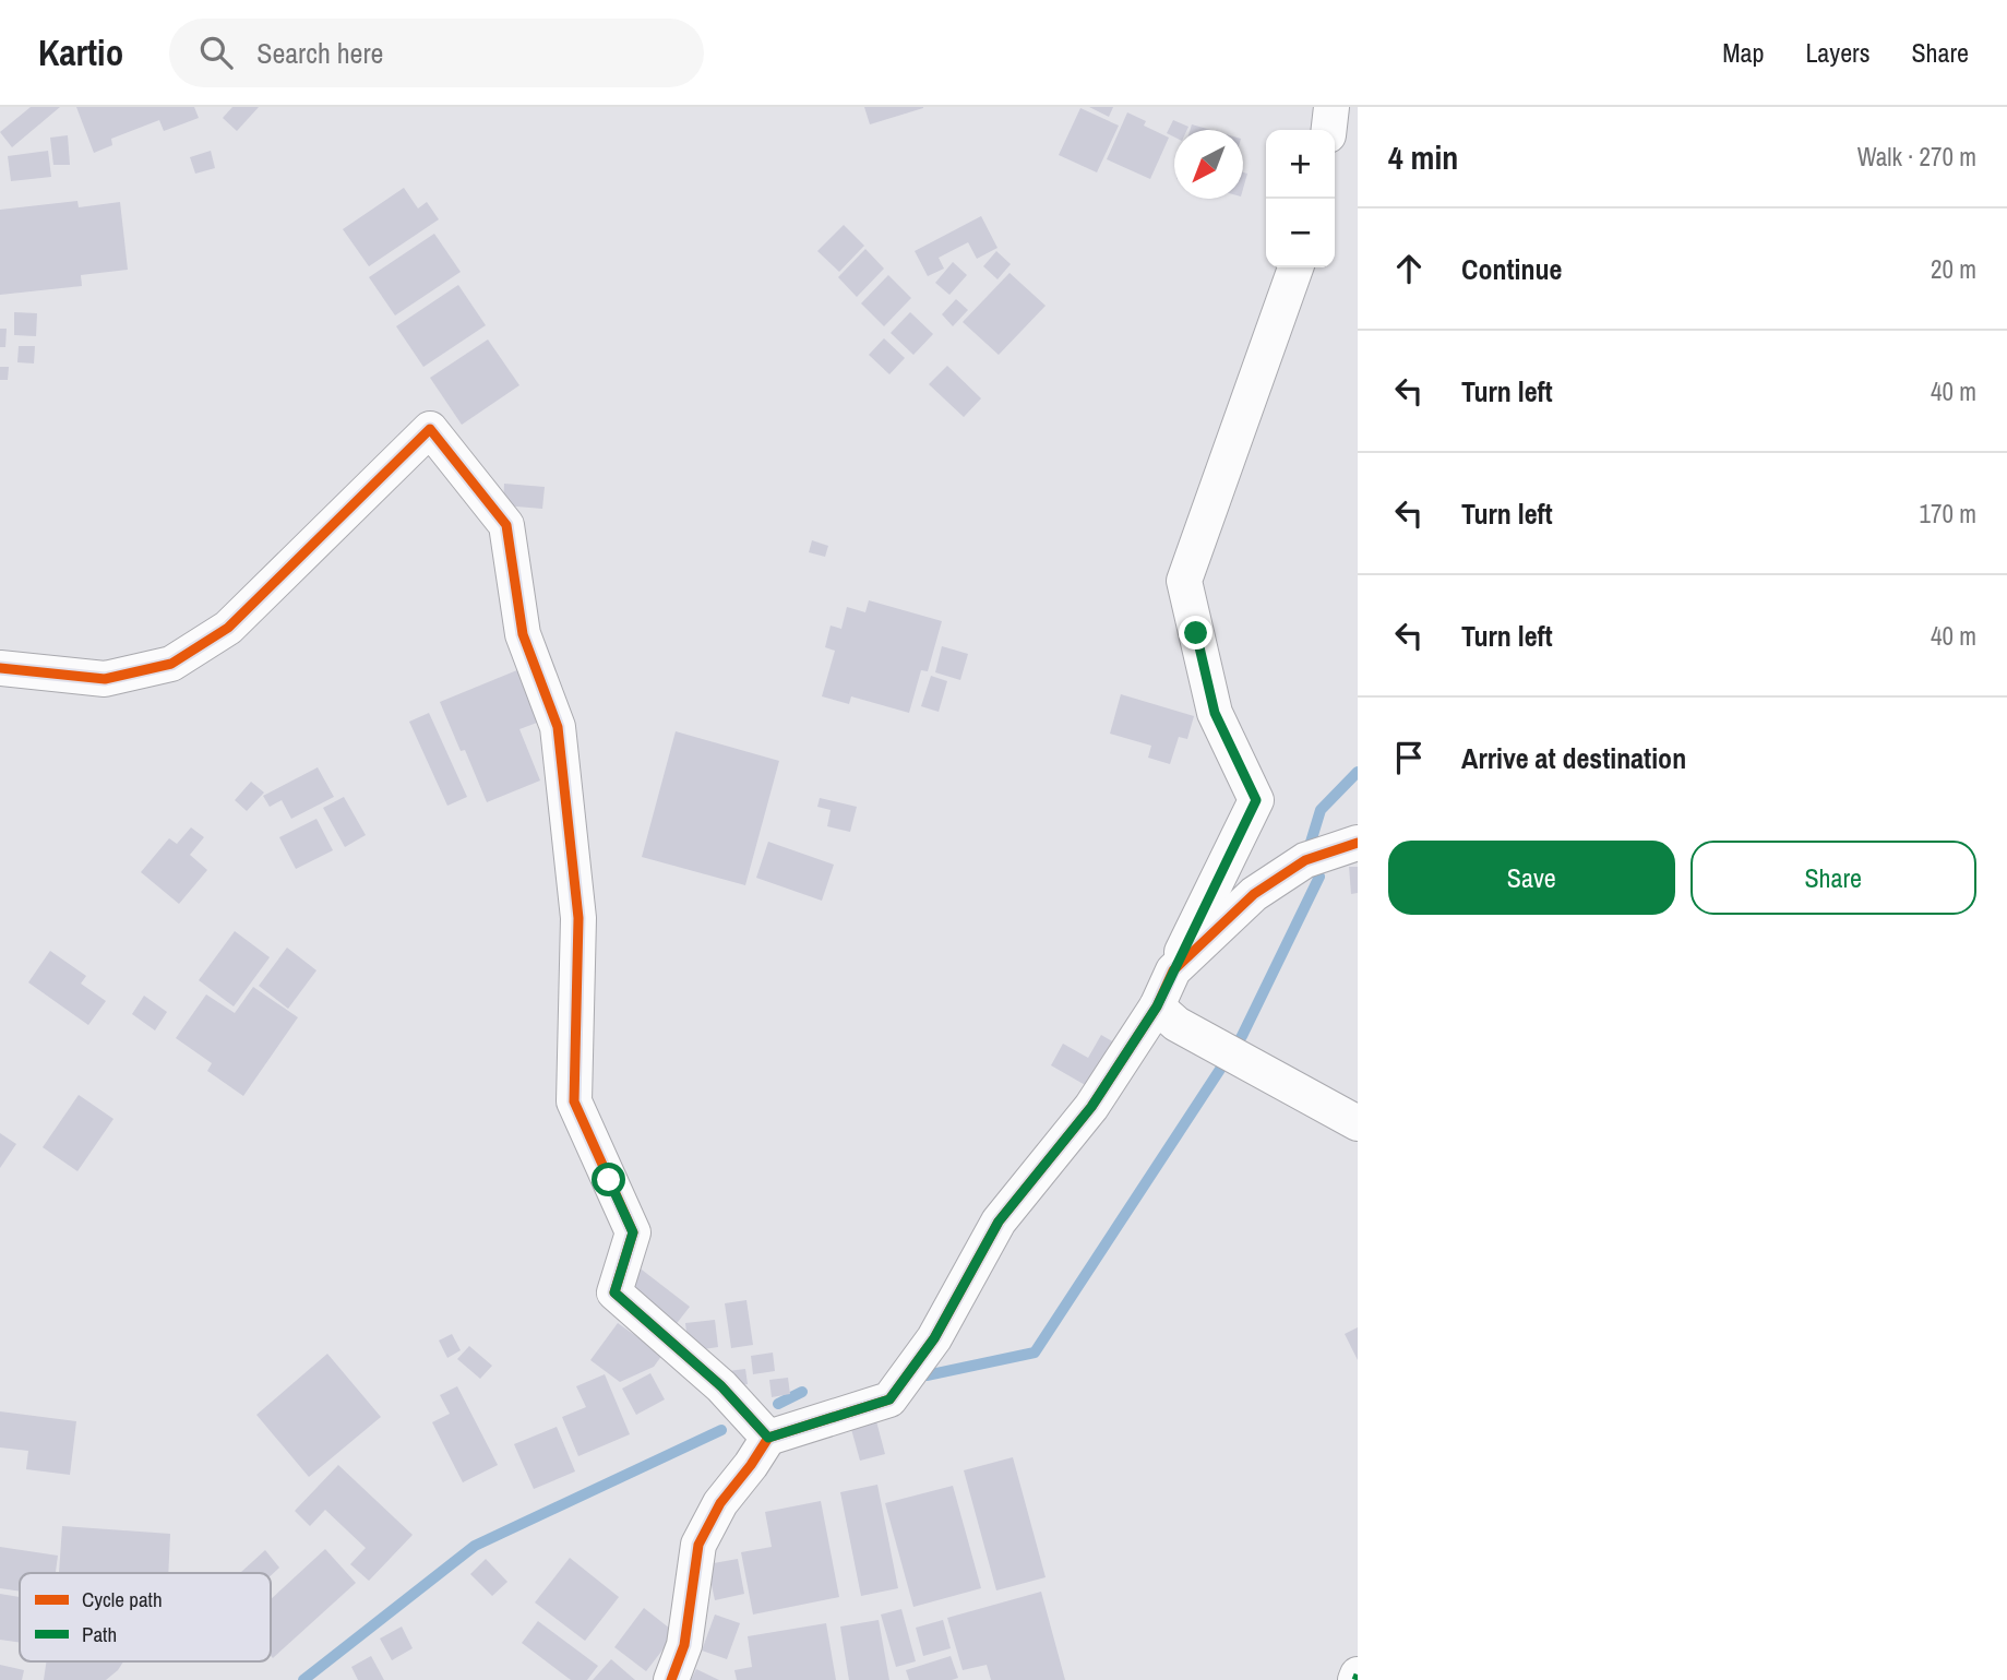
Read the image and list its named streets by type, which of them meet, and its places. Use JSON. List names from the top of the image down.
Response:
{
  "legend": ["Cycle path", "Path"],
  "north": "bottom left",
  "page": {
    "header": "Kartio",
    "search": "Search here",
    "nav": ["Map", "Layers", "Share"],
    "heading": ["4 min", "Walk · 270 m"],
    "map_buttons": ["+", "−"],
    "list": [
      ["Continue", "20 m"],
      ["Turn left", "40 m"],
      ["Turn left", "170 m"],
      ["Turn left", "40 m"],
      "Arrive at destination"
    ],
    "buttons": ["Save", "Share"]
  }
}
